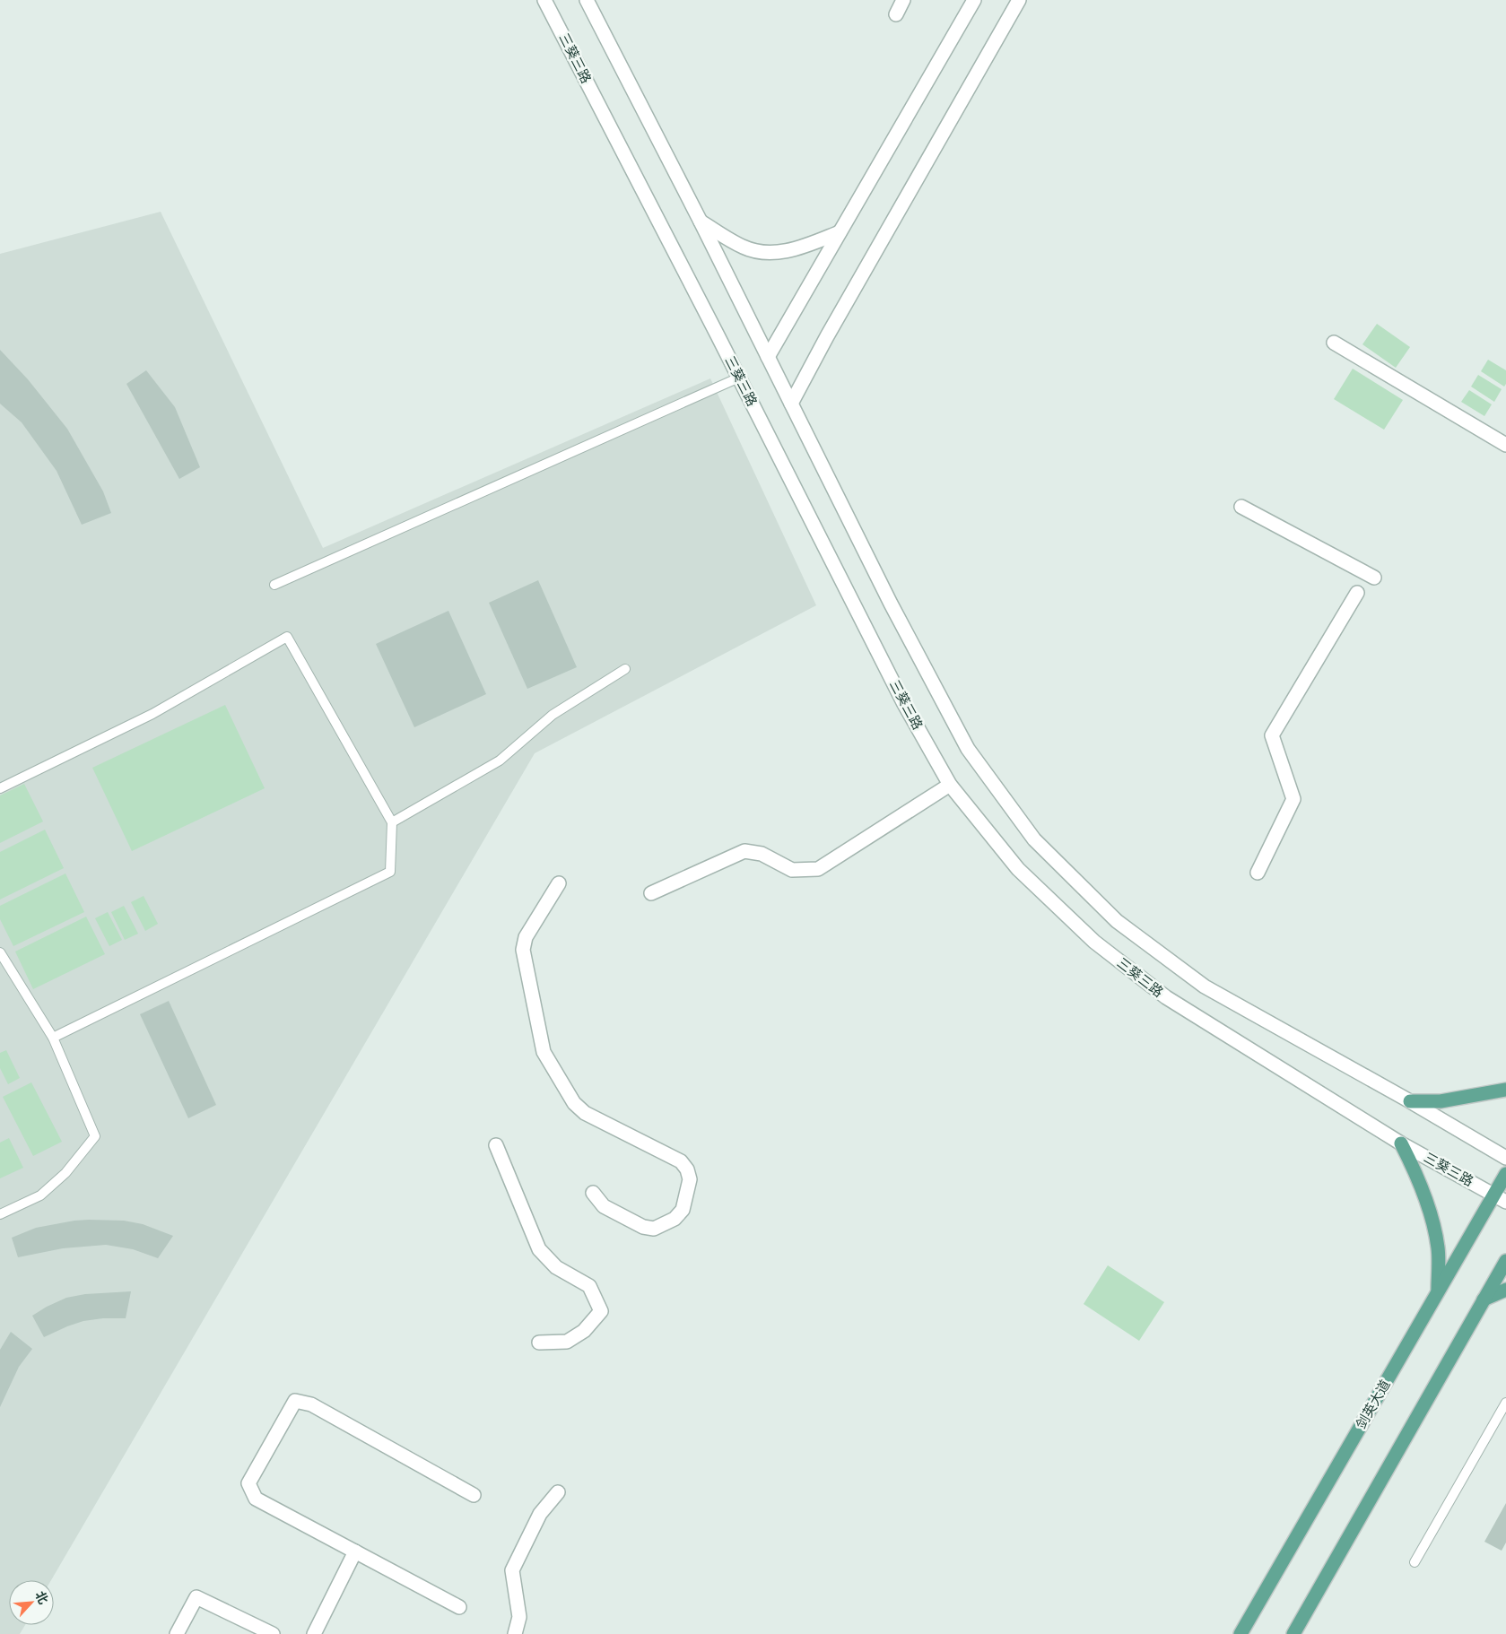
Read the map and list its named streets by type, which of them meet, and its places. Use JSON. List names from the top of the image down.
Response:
{
  "streets": {
    "main road": ["剑英大道"],
    "street": ["三葵三路"]
  },
  "crossings": [
    ["三葵三路", "剑英大道"]
  ],
  "north": "top right"
}
